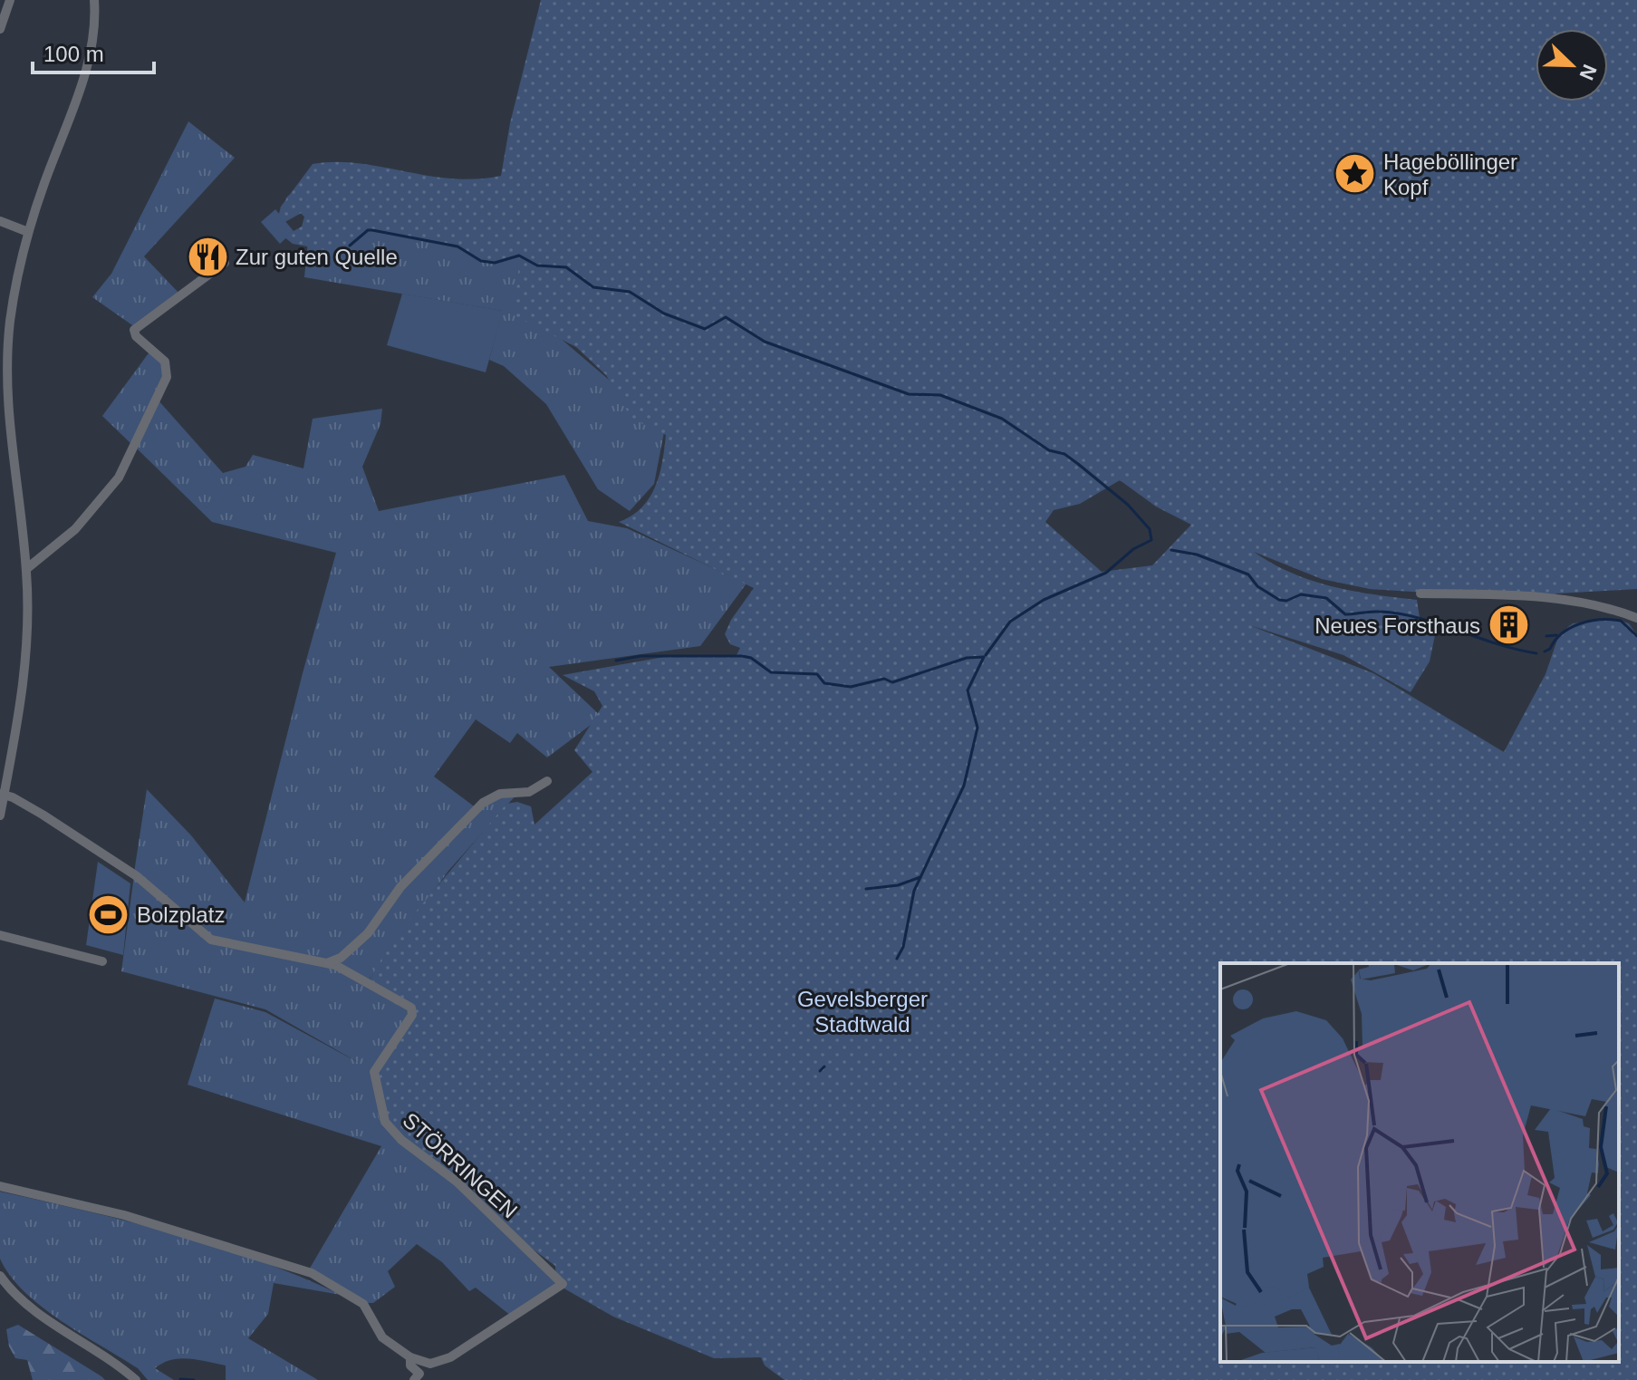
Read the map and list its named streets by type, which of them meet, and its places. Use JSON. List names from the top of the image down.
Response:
{
  "streets": {
    "street": ["STÖRRINGEN"]
  },
  "parks": ["Gevelsberger Stadtwald"],
  "places": {
    "place": ["Hageböllinger Kopf"],
    "restaurant": ["Zur guten Quelle"],
    "building": ["Neues Forsthaus"],
    "sports": ["Bolzplatz"]
  },
  "scale_bar": "100 m",
  "north": "bottom right"
}
